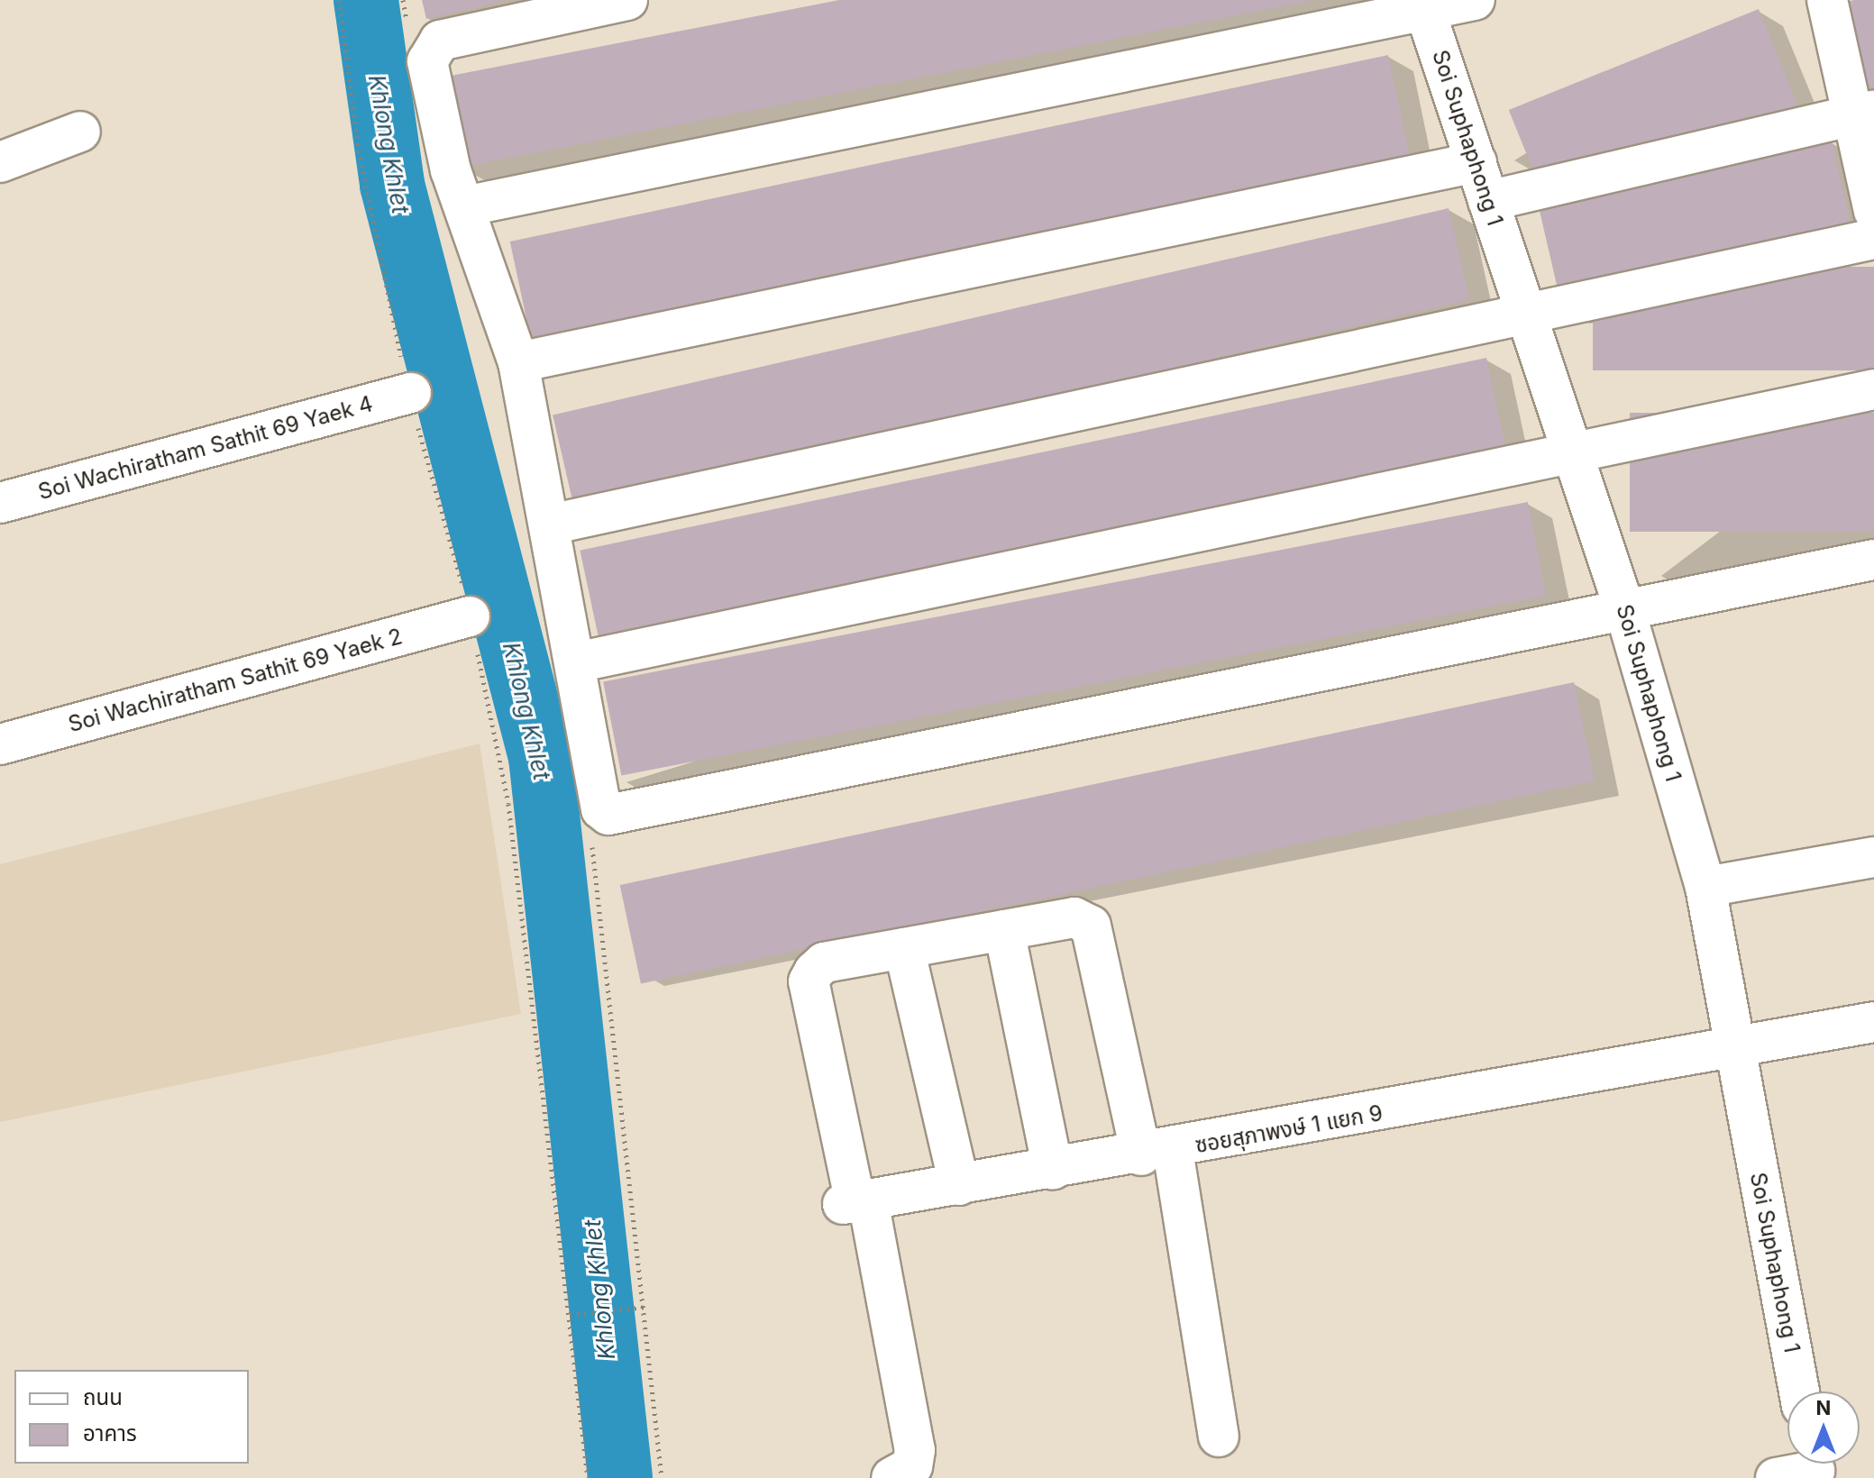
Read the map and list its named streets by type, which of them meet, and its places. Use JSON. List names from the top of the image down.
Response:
{
  "streets": {
    "street": [
      "Soi Suphaphong 1",
      "Soi Wachiratham Sathit 69 Yaek 4",
      "Soi Wachiratham Sathit 69 Yaek 2",
      "ซอยสุภาพงษ์ 1 แยก 9"
    ]
  },
  "crossings": [
    ["Soi Suphaphong 1", "ซอยสุภาพงษ์ 1 แยก 9"]
  ],
  "water": ["Khlong Khlet"],
  "legend": ["ถนน", "อาคาร"],
  "north": "top"
}
